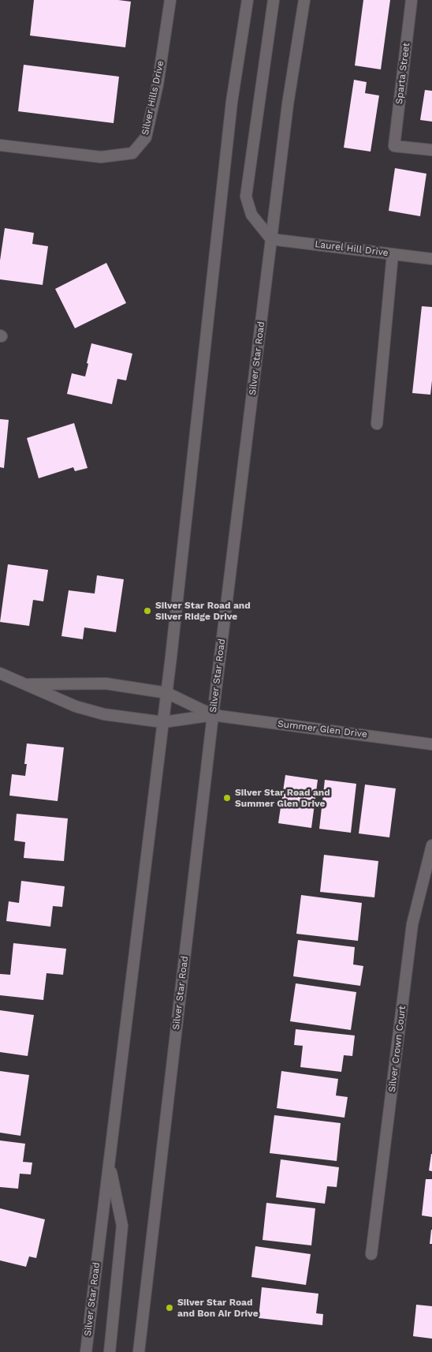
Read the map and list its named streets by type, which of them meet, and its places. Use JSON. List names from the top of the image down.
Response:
{
  "streets": {
    "main road": [
      "Sparta Street",
      "Silver Hills Drive",
      "Laurel Hill Drive",
      "Silver Star Road",
      "Summer Glen Drive",
      "Silver Crown Court"
    ]
  },
  "crossings": [
    ["Laurel Hill Drive", "Silver Star Road"],
    ["Silver Star Road", "Summer Glen Drive"]
  ],
  "places": ["Silver Star Road and Silver Ridge Drive", "Silver Star Road and Summer Glen Drive", "Silver Star Road and Bon Air Drive"]
}
